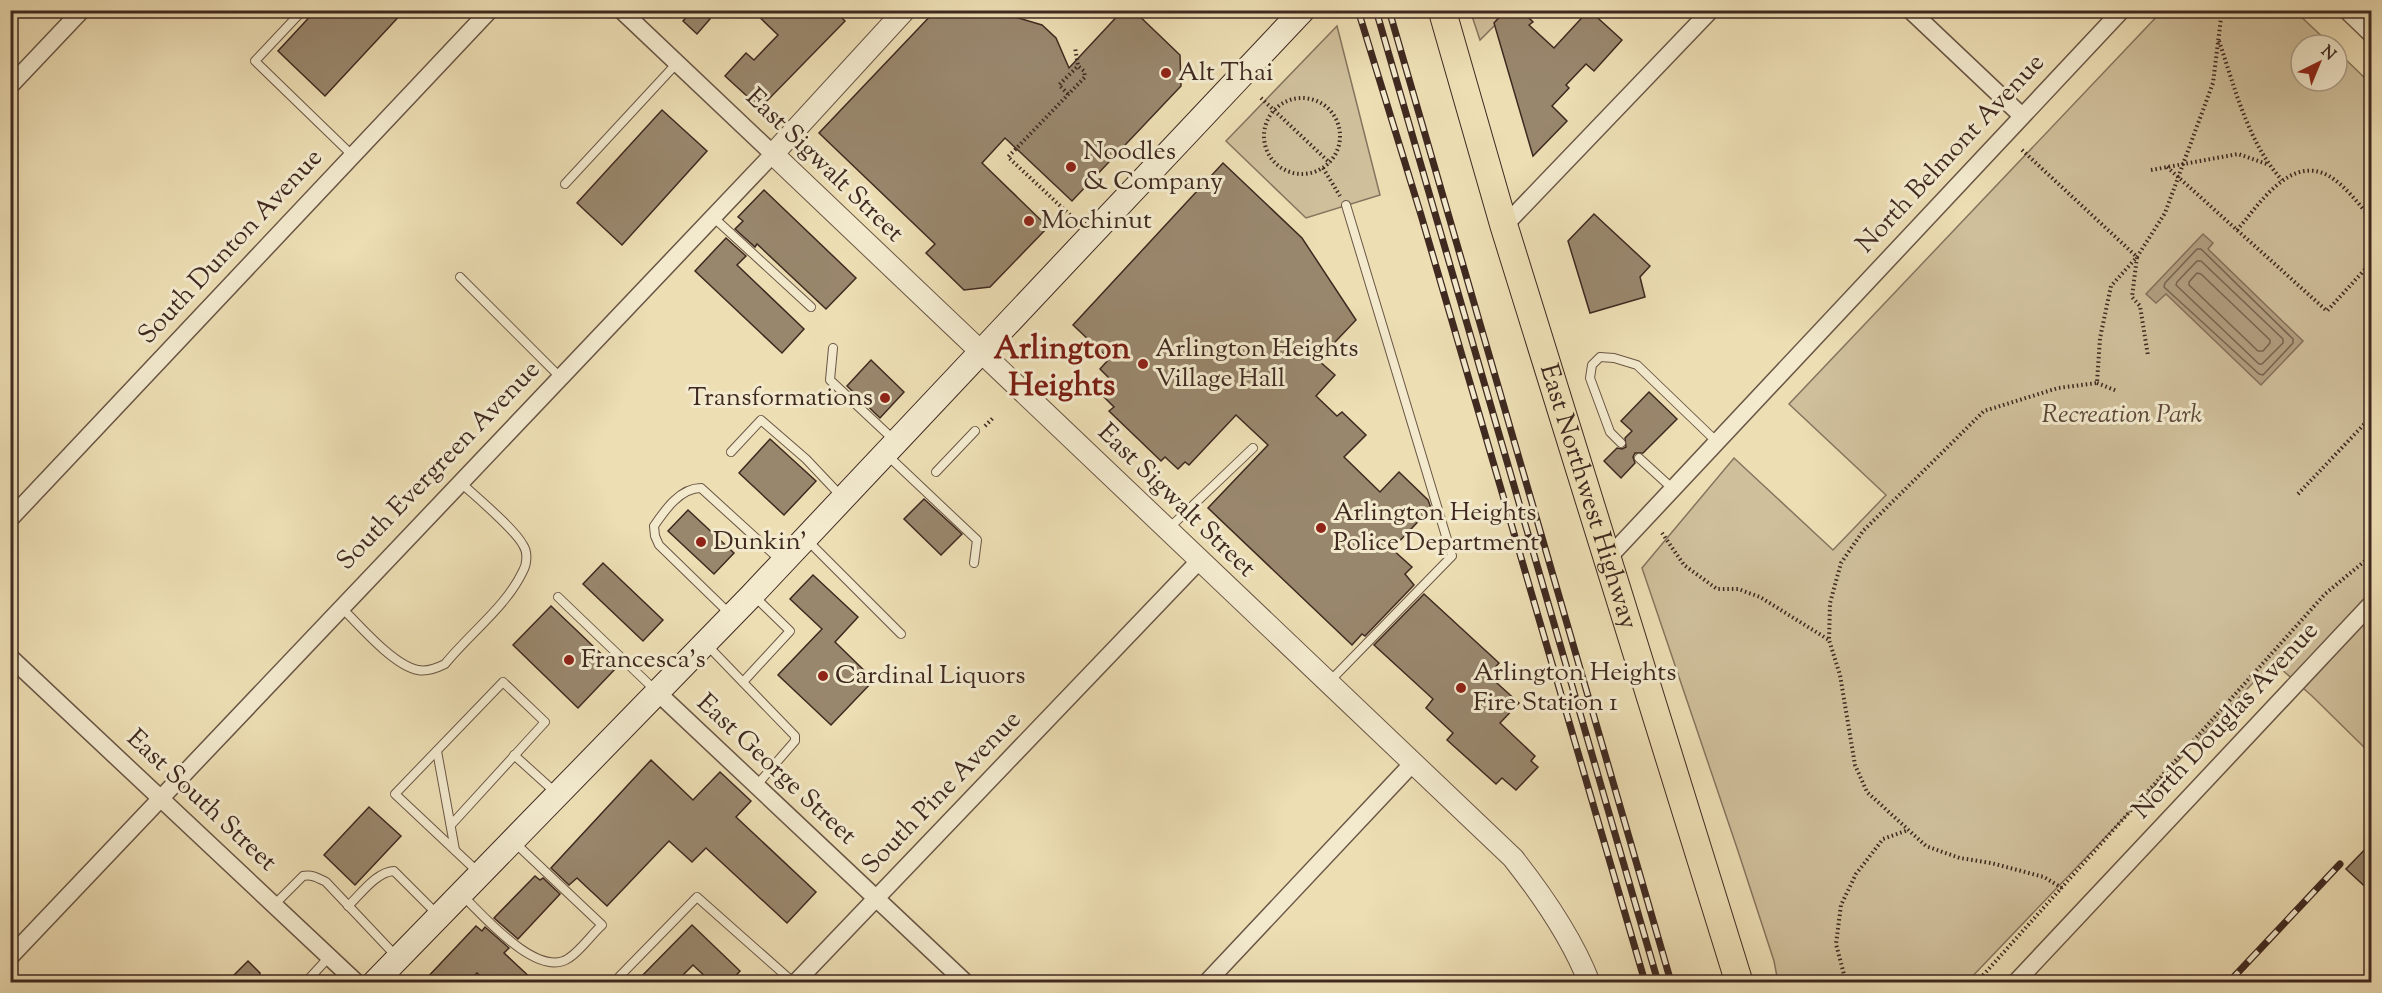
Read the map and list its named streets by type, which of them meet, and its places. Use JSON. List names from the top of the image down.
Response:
{
  "streets": {
    "main road": ["East Northwest Highway"],
    "street": [
      "North Belmont Avenue",
      "East Sigwalt Street",
      "South Dunton Avenue",
      "South Evergreen Avenue",
      "North Douglas Avenue",
      "East George Street",
      "South Pine Avenue",
      "East South Street"
    ]
  },
  "crossings": [
    ["North Belmont Avenue", "East Northwest Highway"],
    ["East Sigwalt Street", "South Evergreen Avenue"],
    ["East Sigwalt Street", "South Pine Avenue"],
    ["South Evergreen Avenue", "East South Street"],
    ["East George Street", "South Pine Avenue"]
  ],
  "districts": ["Arlington Heights"],
  "parks": ["Recreation Park"],
  "places": [
    "Alt Thai",
    "Noodles & Company",
    "Mochinut",
    "Arlington Heights Village Hall",
    "Transformations",
    "Arlington Heights Police Department",
    "Dunkin'",
    "Francesca's",
    "Cardinal Liquors",
    "Arlington Heights Fire Station 1"
  ],
  "north": "top right"
}
